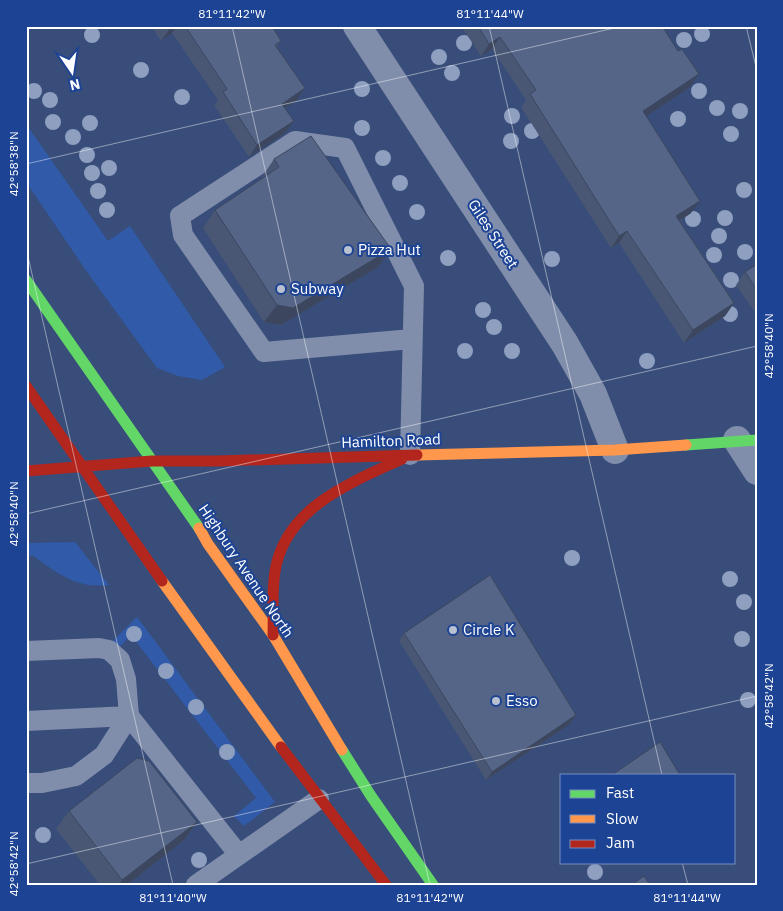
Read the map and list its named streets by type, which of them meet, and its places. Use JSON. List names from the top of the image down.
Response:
{
  "streets": {
    "main road": ["Hamilton Road", "Highbury Avenue North"],
    "street": ["Giles Street"]
  },
  "crossings": [
    ["Giles Street", "Hamilton Road"],
    ["Hamilton Road", "Highbury Avenue North"]
  ],
  "places": [
    "Pizza Hut",
    "Subway",
    "Circle K",
    "Esso"
  ],
  "legend": ["Fast", "Slow", "Jam"],
  "north": "bottom",
  "coordinates": [
    "81°11'42\"W",
    "81°11'44\"W",
    "42°58'38\"N",
    "42°58'40\"N",
    "42°58'42\"N",
    "81°11'40\"W"
  ]
}
